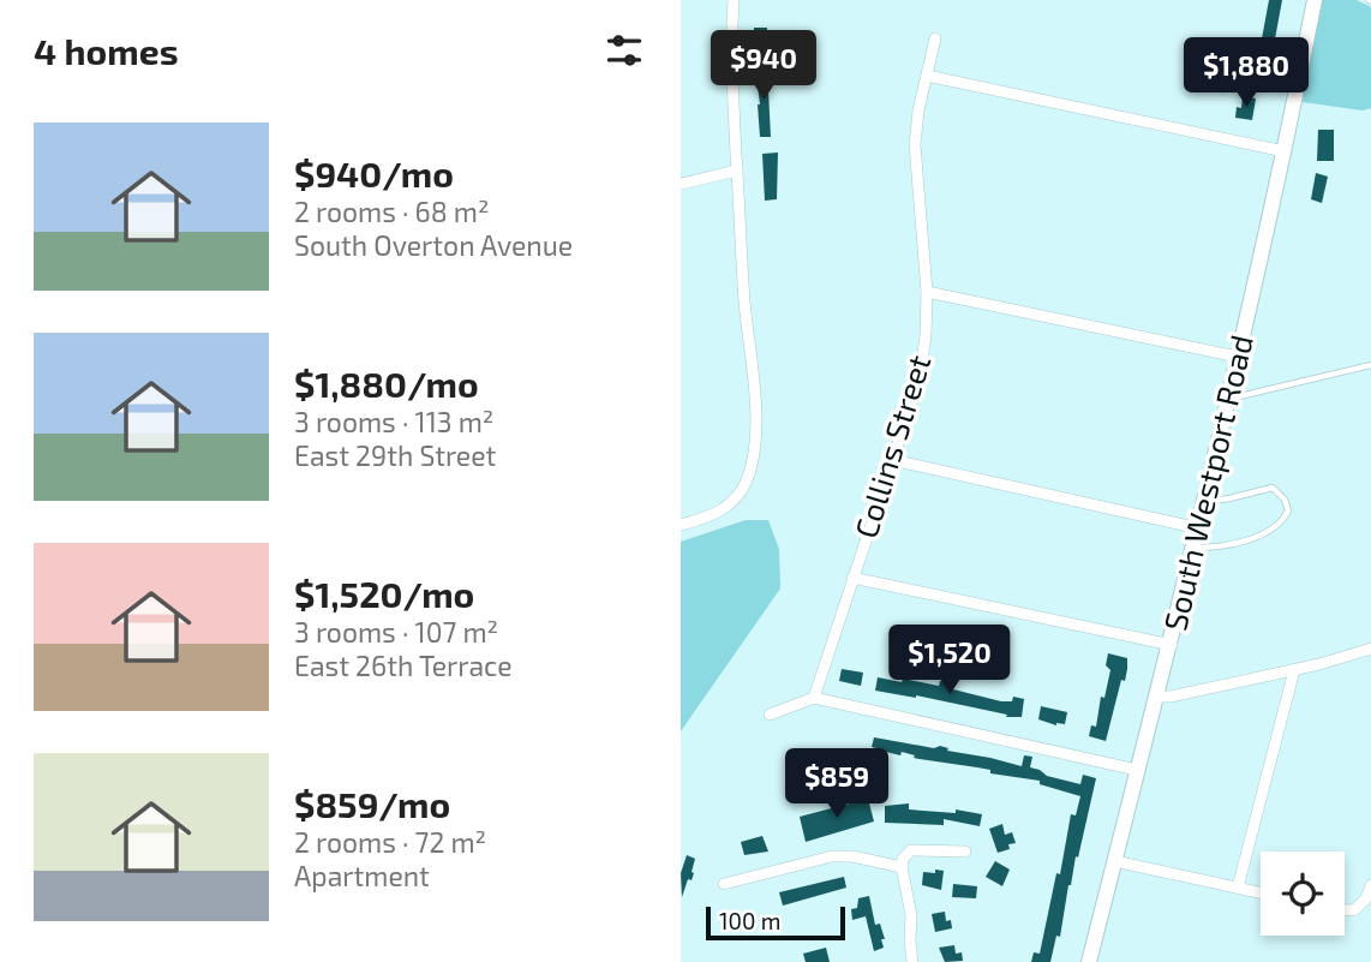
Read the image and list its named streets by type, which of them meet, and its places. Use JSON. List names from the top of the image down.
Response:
{
  "streets": {
    "street": ["Collins Street", "South Westport Road"]
  },
  "scale_bar": "100 m",
  "page": {
    "heading": "4 homes",
    "price": [
      "$940",
      "$1,880",
      "$1,520",
      "$859"
    ],
    "list": [
      {
        "name": "$940/mo",
        "note": "2 rooms · 68 m² · South Overton Avenue"
      },
      {
        "name": "$1,880/mo",
        "note": "3 rooms · 113 m² · East 29th Street"
      },
      {
        "name": "$1,520/mo",
        "note": "3 rooms · 107 m² · East 26th Terrace"
      },
      {
        "name": "$859/mo",
        "note": "2 rooms · 72 m² · Apartment"
      }
    ],
    "scale": "100 m"
  }
}
